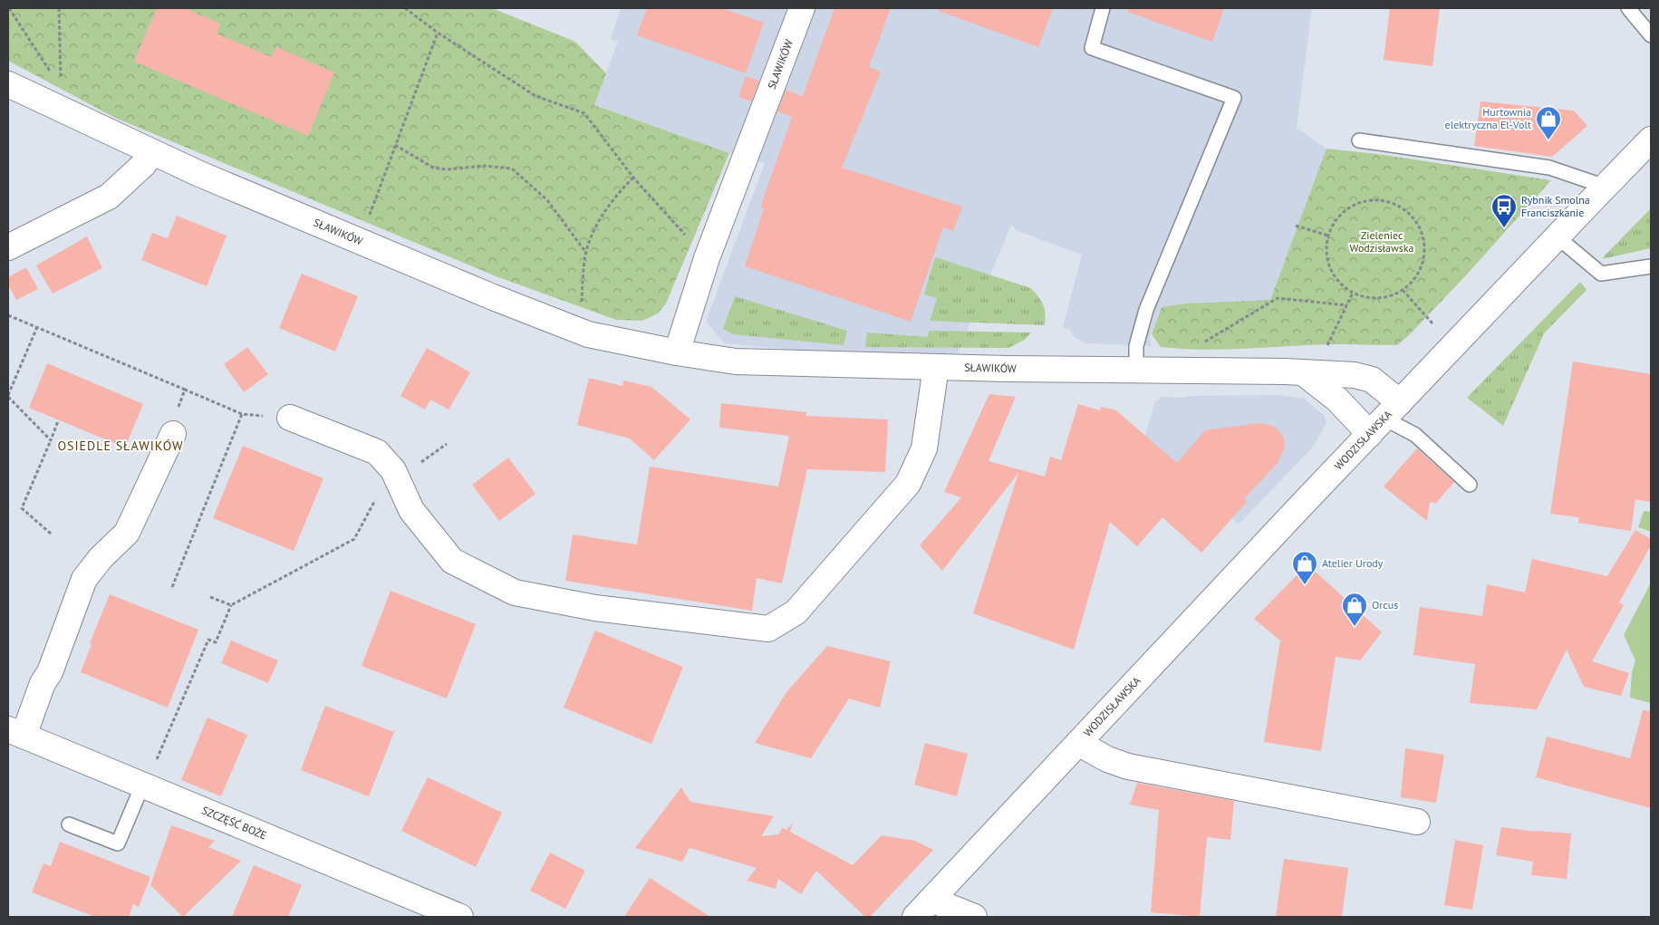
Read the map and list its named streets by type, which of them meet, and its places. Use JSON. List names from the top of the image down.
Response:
{
  "streets": {
    "street": ["SŁAWIKÓW", "WODZISŁAWSKA", "SZCZĘŚĆ BOŻE"]
  },
  "crossings": [
    ["SŁAWIKÓW", "WODZISŁAWSKA"]
  ],
  "districts": ["OSIEDLE SŁAWIKÓW"],
  "parks": ["Zieleniec Wodzisławska"],
  "places": {
    "shop": ["Hurtownia elektryczna El‐Volt", "Atelier Urody", "Orcus"],
    "bus stop": ["Rybnik Smolna Franciszkanie"]
  }
}
